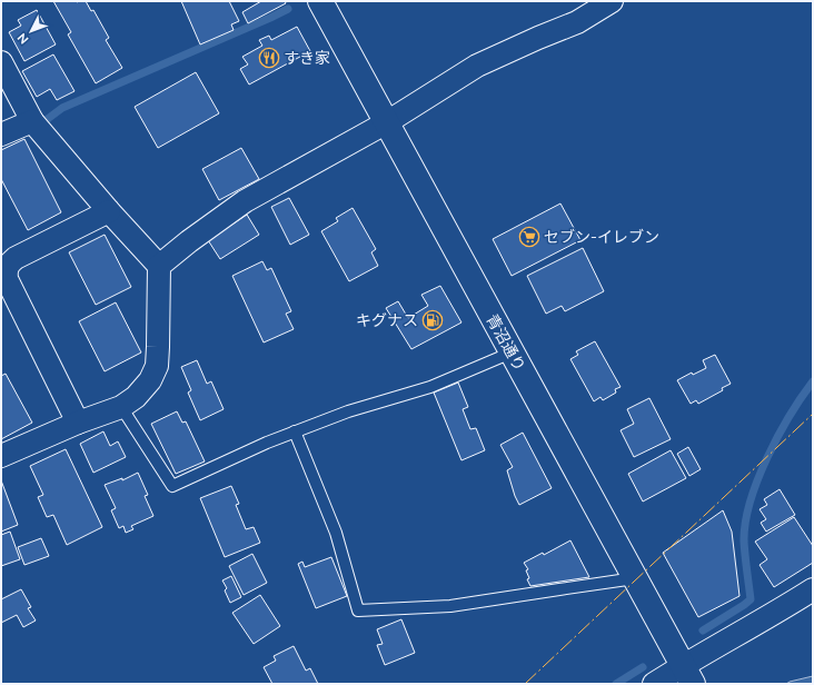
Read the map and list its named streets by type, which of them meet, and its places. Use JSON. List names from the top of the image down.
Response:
{
  "streets": {
    "street": ["青沼通り"]
  },
  "places": {
    "restaurant": ["すき家"],
    "supermarket": ["セブン-イレブン"],
    "fuel station": ["キグナス"]
  },
  "north": "bottom left"
}
